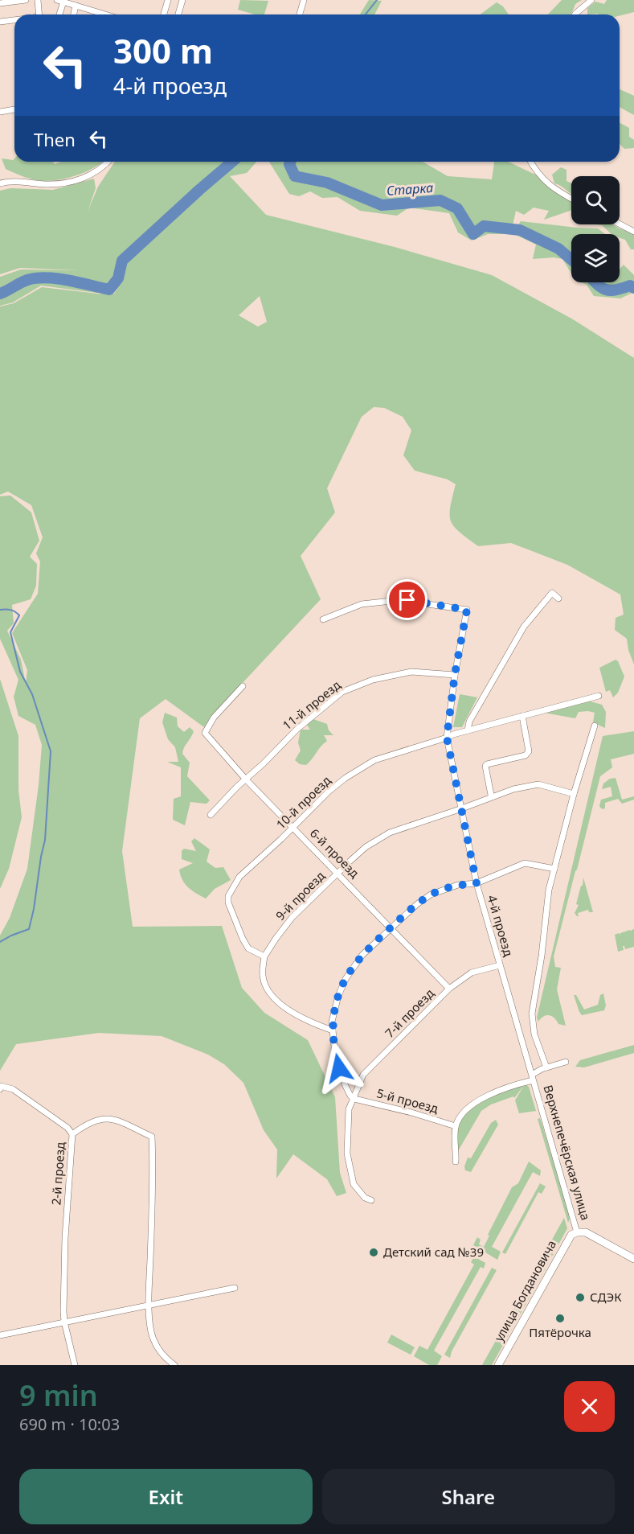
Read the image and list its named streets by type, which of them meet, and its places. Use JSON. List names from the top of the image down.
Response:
{
  "streets": {
    "street": [
      "11-й проезд",
      "10-й проезд",
      "6-й проезд",
      "9-й проезд",
      "4-й проезд",
      "7-й проезд",
      "5-й проезд",
      "Верхнепечёрская улица",
      "2-й проезд",
      "улица Богдановича"
    ]
  },
  "crossings": [
    ["11-й проезд", "6-й проезд"],
    ["11-й проезд", "4-й проезд"],
    ["10-й проезд", "6-й проезд"],
    ["10-й проезд", "9-й проезд"],
    ["10-й проезд", "4-й проезд"],
    ["6-й проезд", "9-й проезд"],
    ["6-й проезд", "7-й проезд"],
    ["9-й проезд", "4-й проезд"],
    ["4-й проезд", "7-й проезд"],
    ["4-й проезд", "Верхнепечёрская улица"],
    ["7-й проезд", "5-й проезд"],
    ["Верхнепечёрская улица", "улица Богдановича"]
  ],
  "water": ["Старка"],
  "places": ["Детский сад №39", "СДЭК", "Пятёрочка"],
  "page": {
    "turn": ["300 m", "4-й проезд"],
    "then": "Then",
    "heading": ["9 min", "690 m · 10:03"],
    "buttons": ["Exit", "Share"]
  }
}
